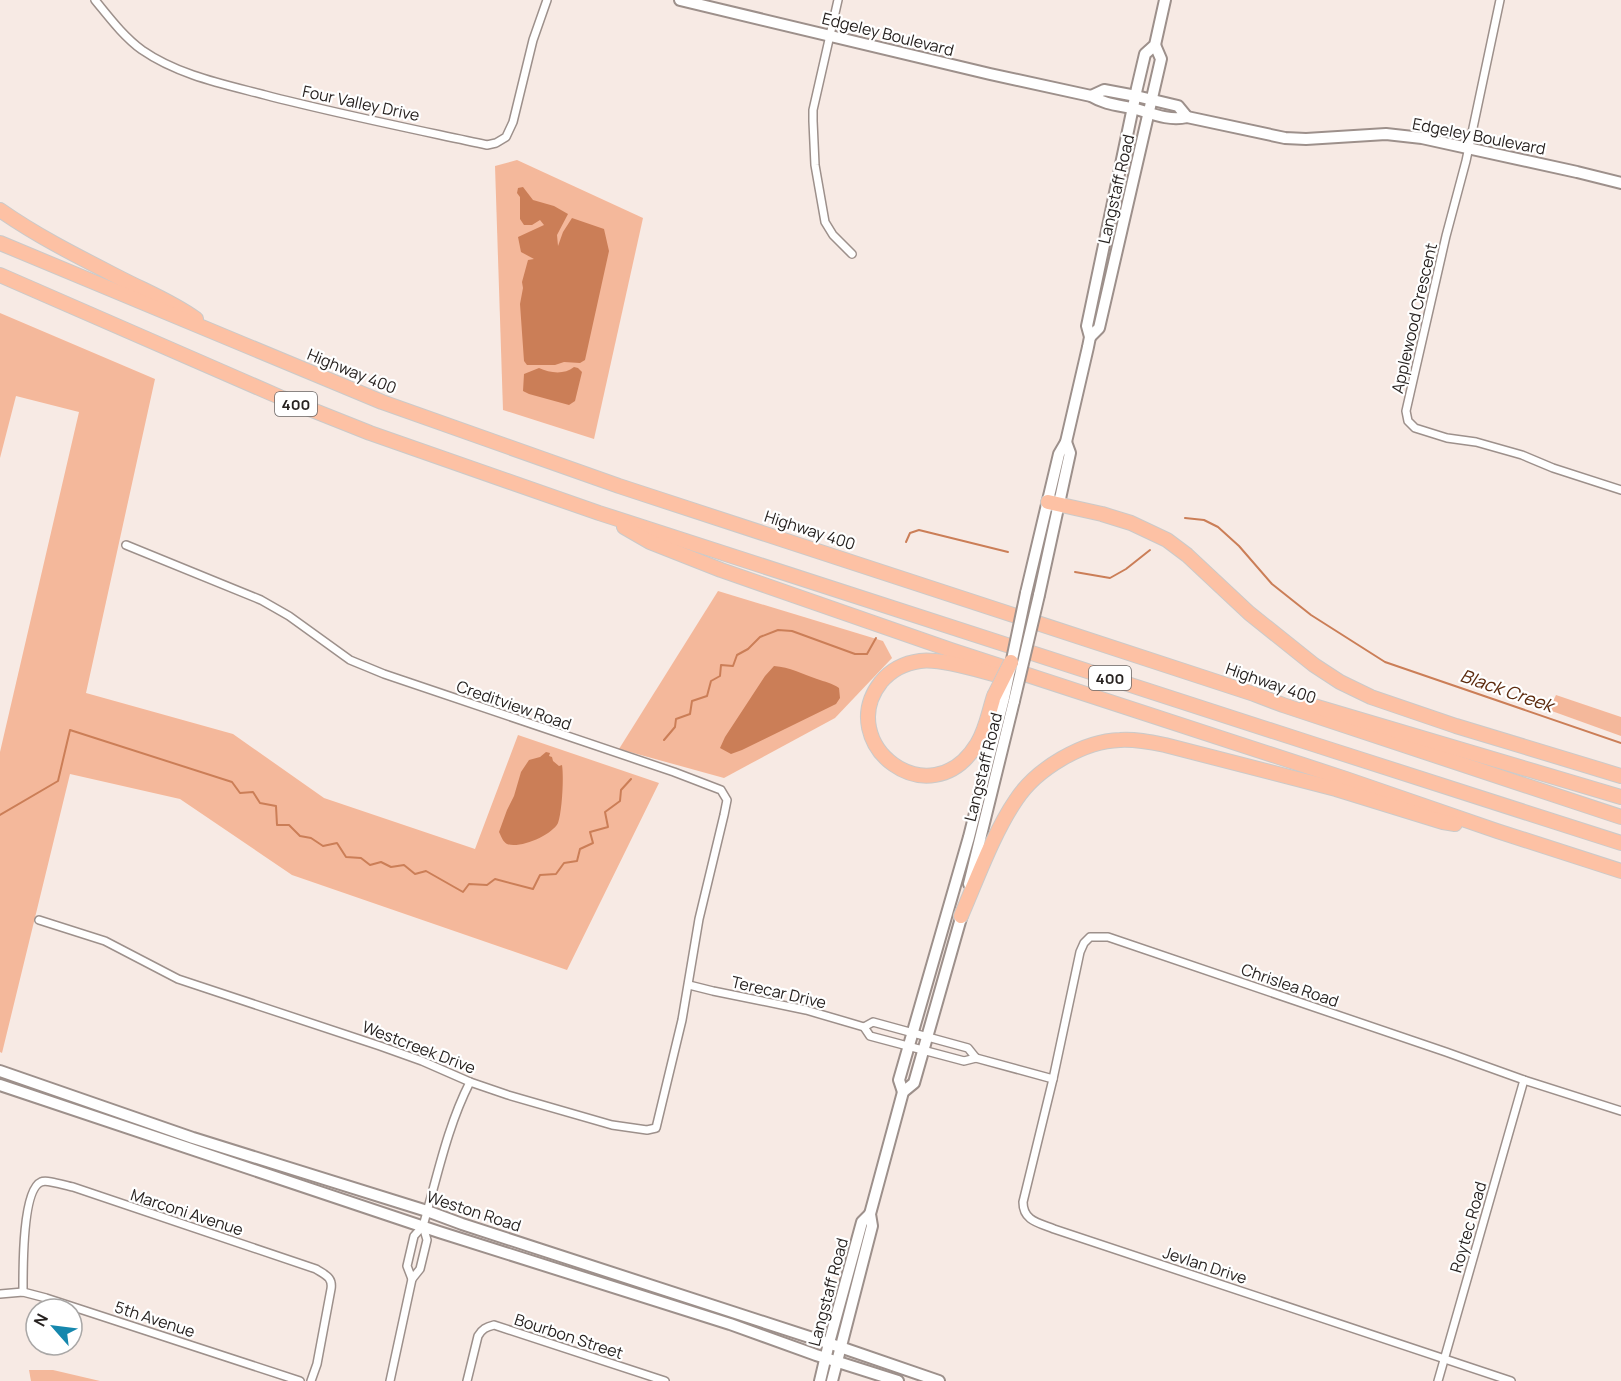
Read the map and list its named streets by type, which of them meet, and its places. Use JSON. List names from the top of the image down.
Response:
{
  "streets": {
    "highway": ["Highway 400", "400"],
    "main road": ["Edgeley Boulevard", "Langstaff Road", "Weston Road"],
    "street": [
      "Four Valley Drive",
      "Applewood Crescent",
      "Creditview Road",
      "Chrislea Road",
      "Terecar Drive",
      "Westcreek Drive",
      "Marconi Avenue",
      "Roytec Road",
      "Jevlan Drive",
      "5th Avenue",
      "Bourbon Street"
    ]
  },
  "crossings": [
    ["Edgeley Boulevard", "Langstaff Road"],
    ["Edgeley Boulevard", "Applewood Crescent"],
    ["Langstaff Road", "Terecar Drive"],
    ["Langstaff Road", "Weston Road"],
    ["Creditview Road", "Terecar Drive"],
    ["Creditview Road", "Westcreek Drive"],
    ["Chrislea Road", "Roytec Road"],
    ["Chrislea Road", "Jevlan Drive"],
    ["Terecar Drive", "Westcreek Drive"],
    ["Marconi Avenue", "5th Avenue"],
    ["Roytec Road", "Jevlan Drive"]
  ],
  "water": ["Black Creek"],
  "north": "top left"
}
